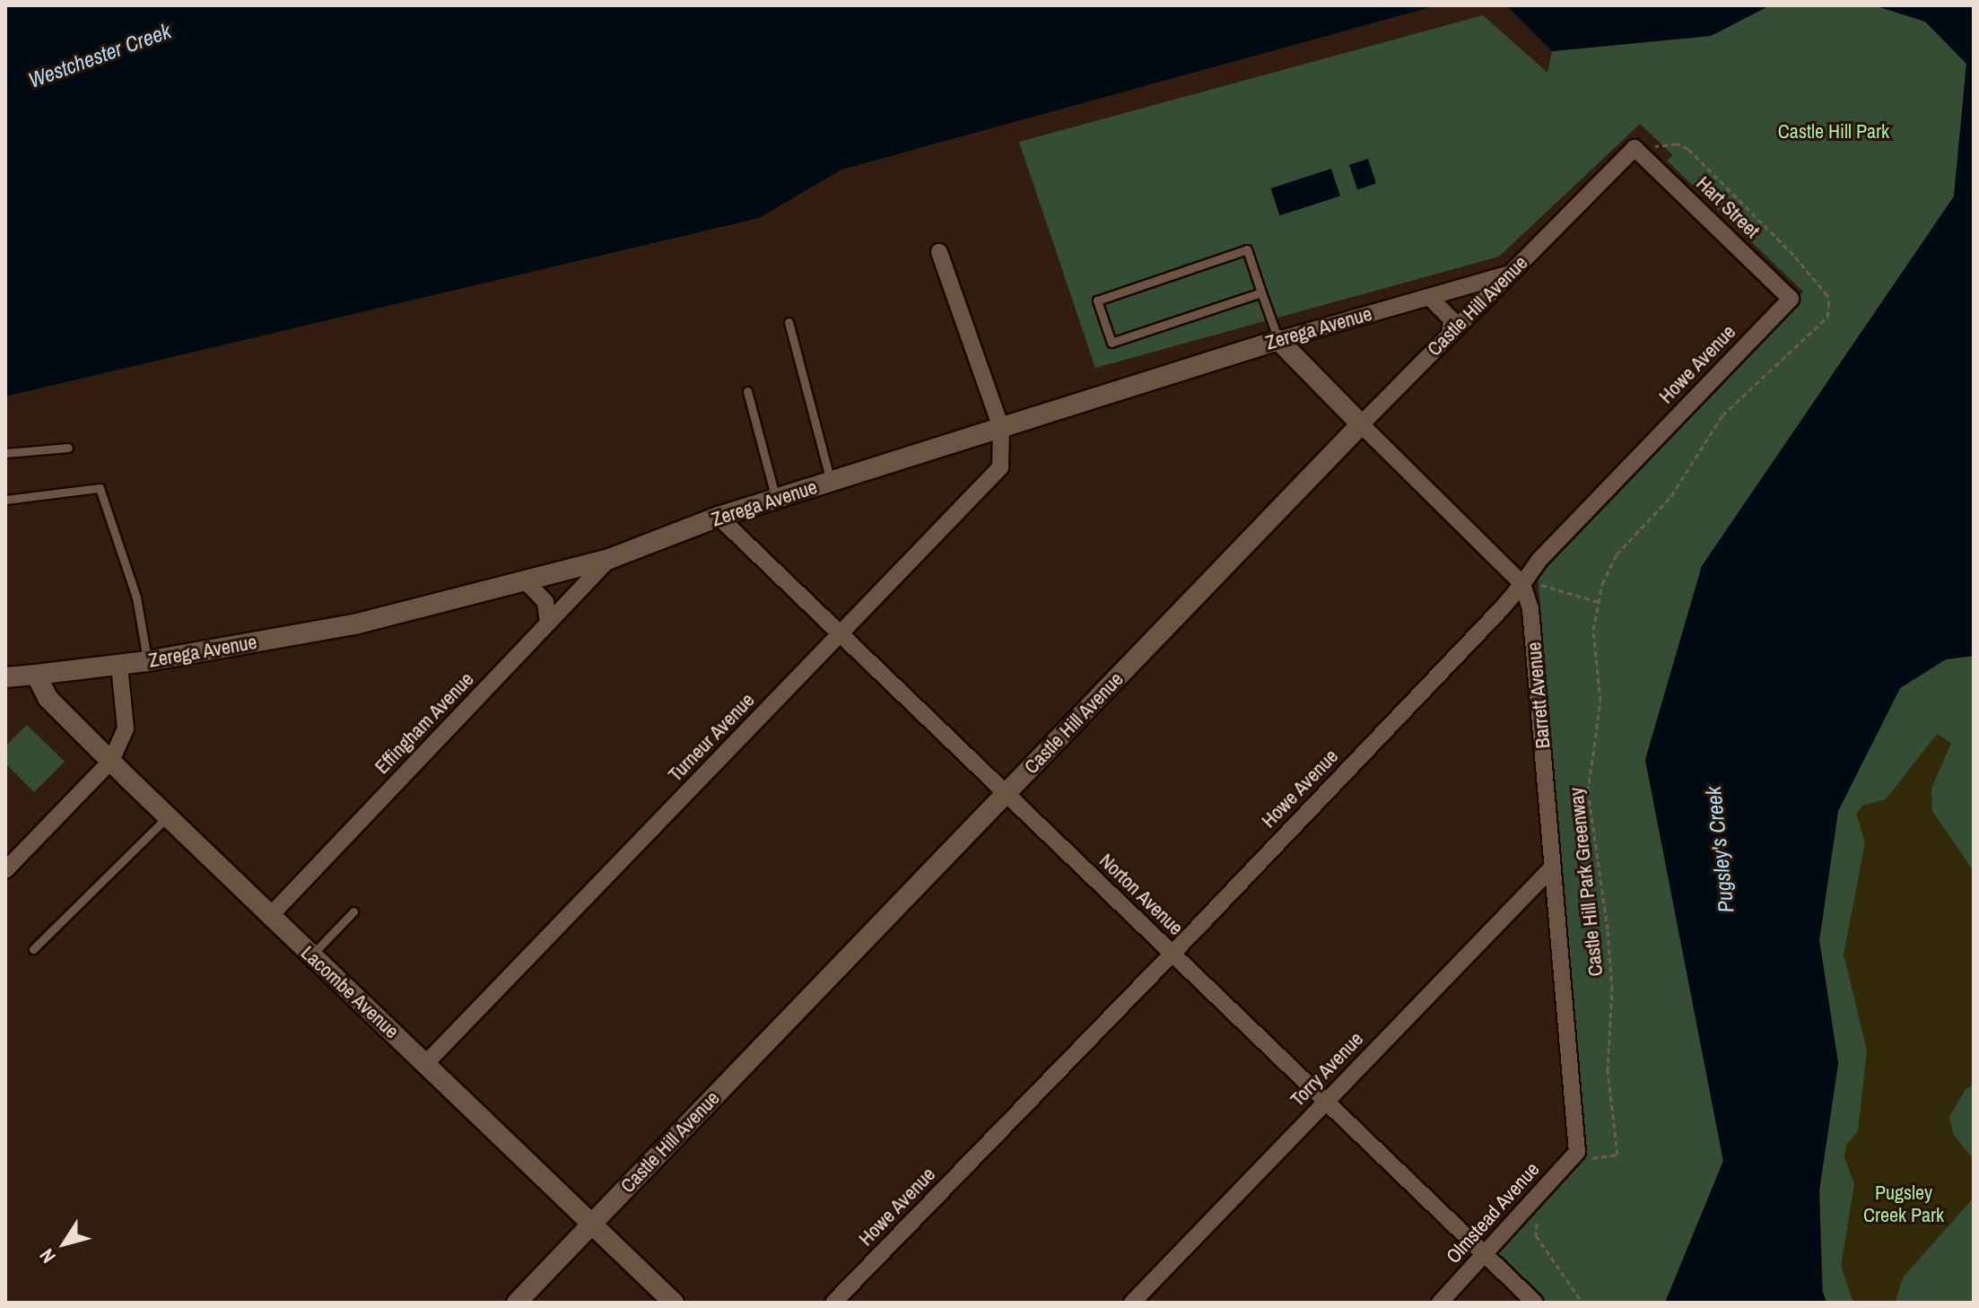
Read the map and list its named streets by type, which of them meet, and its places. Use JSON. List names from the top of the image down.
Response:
{
  "streets": {
    "street": [
      "Hart Street",
      "Castle Hill Avenue",
      "Zerega Avenue",
      "Howe Avenue",
      "Barrett Avenue",
      "Effingham Avenue",
      "Turneur Avenue",
      "Norton Avenue",
      "Lacombe Avenue",
      "Torry Avenue",
      "Olmstead Avenue"
    ],
    "path": ["Castle Hill Park Greenway"]
  },
  "crossings": [
    ["Hart Street", "Castle Hill Avenue"],
    ["Hart Street", "Howe Avenue"],
    ["Castle Hill Avenue", "Zerega Avenue"],
    ["Castle Hill Avenue", "Norton Avenue"],
    ["Castle Hill Avenue", "Lacombe Avenue"],
    ["Zerega Avenue", "Effingham Avenue"],
    ["Zerega Avenue", "Turneur Avenue"],
    ["Zerega Avenue", "Norton Avenue"],
    ["Zerega Avenue", "Lacombe Avenue"],
    ["Howe Avenue", "Barrett Avenue"],
    ["Howe Avenue", "Norton Avenue"],
    ["Barrett Avenue", "Castle Hill Park Greenway"],
    ["Barrett Avenue", "Torry Avenue"],
    ["Barrett Avenue", "Olmstead Avenue"],
    ["Effingham Avenue", "Lacombe Avenue"],
    ["Turneur Avenue", "Norton Avenue"],
    ["Turneur Avenue", "Lacombe Avenue"],
    ["Castle Hill Park Greenway", "Olmstead Avenue"],
    ["Norton Avenue", "Torry Avenue"],
    ["Norton Avenue", "Olmstead Avenue"]
  ],
  "water": ["Westchester Creek", "Pugsley's Creek"],
  "parks": ["Castle Hill Park", "Pugsley Creek Park"],
  "north": "bottom left"
}
